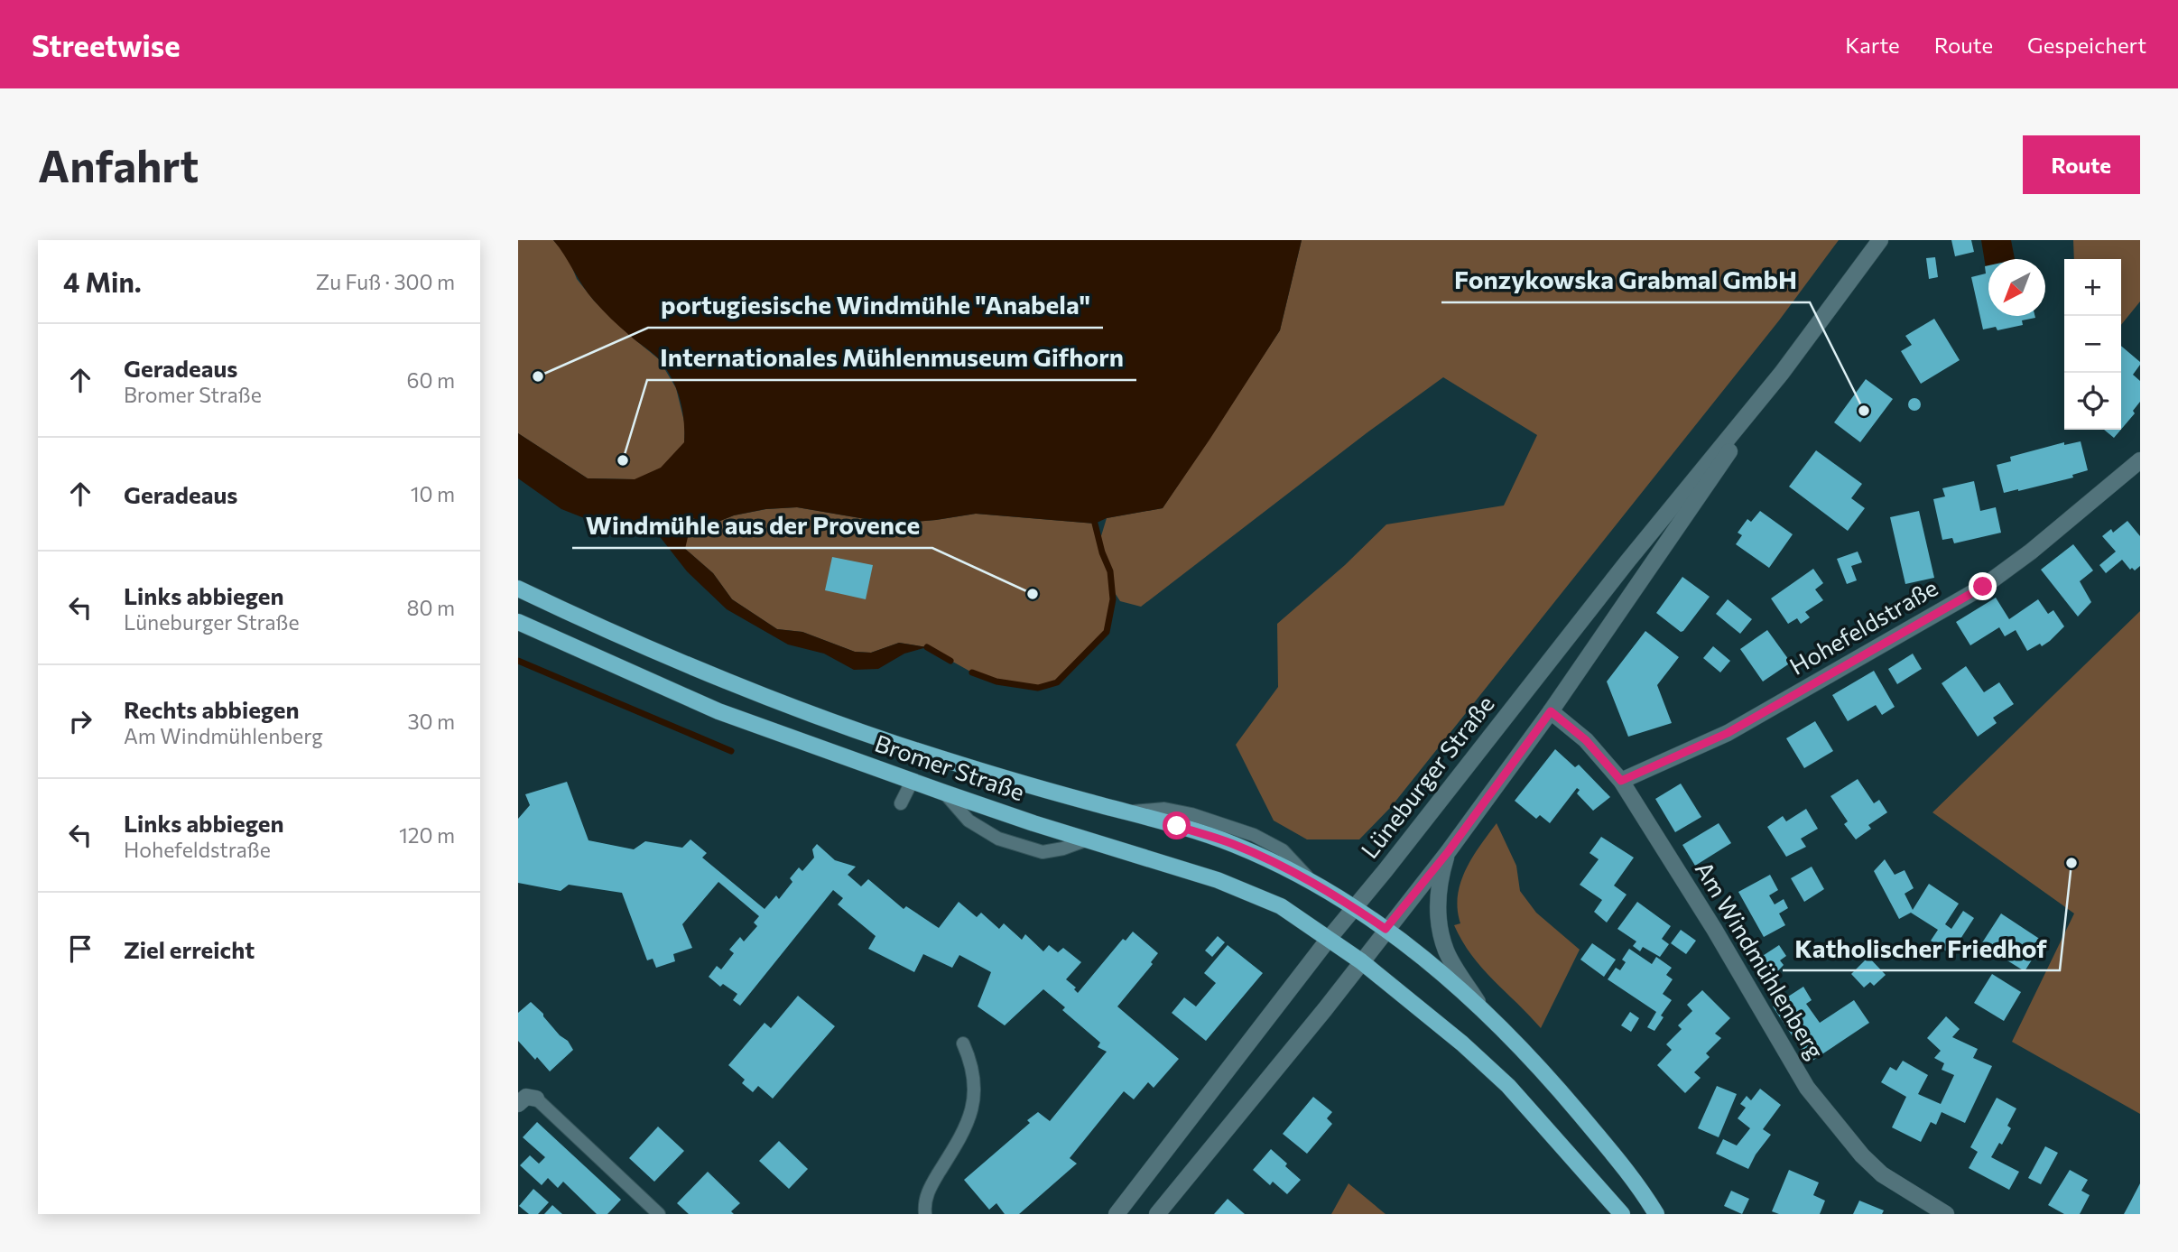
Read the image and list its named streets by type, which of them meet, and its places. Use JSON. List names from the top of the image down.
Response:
{
  "streets": {
    "main road": ["Bromer Straße"],
    "street": ["Hohefeldstraße", "Lüneburger Straße", "Am Windmühlenberg"]
  },
  "crossings": [
    ["Hohefeldstraße", "Am Windmühlenberg"],
    ["Bromer Straße", "Lüneburger Straße"],
    ["Lüneburger Straße", "Am Windmühlenberg"]
  ],
  "places": [
    "portugiesische Windmühle \"Anabela\"",
    "Fonzykowska Grabmal GmbH",
    "Internationales Mühlenmuseum Gifhorn",
    "Windmühle aus der Provence",
    "Katholischer Friedhof"
  ],
  "north": "bottom left",
  "page": {
    "header": "Streetwise",
    "nav": ["Karte", "Route", "Gespeichert"],
    "buttons": "Route",
    "title": "Anfahrt",
    "heading": ["4 Min.", "Zu Fuß · 300 m"],
    "map_buttons": ["+", "−"],
    "list": [
      ["Geradeaus", "Bromer Straße", "60 m"],
      ["Geradeaus", "10 m"],
      ["Links abbiegen", "Lüneburger Straße", "80 m"],
      ["Rechts abbiegen", "Am Windmühlenberg", "30 m"],
      ["Links abbiegen", "Hohefeldstraße", "120 m"],
      "Ziel erreicht"
    ]
  }
}
